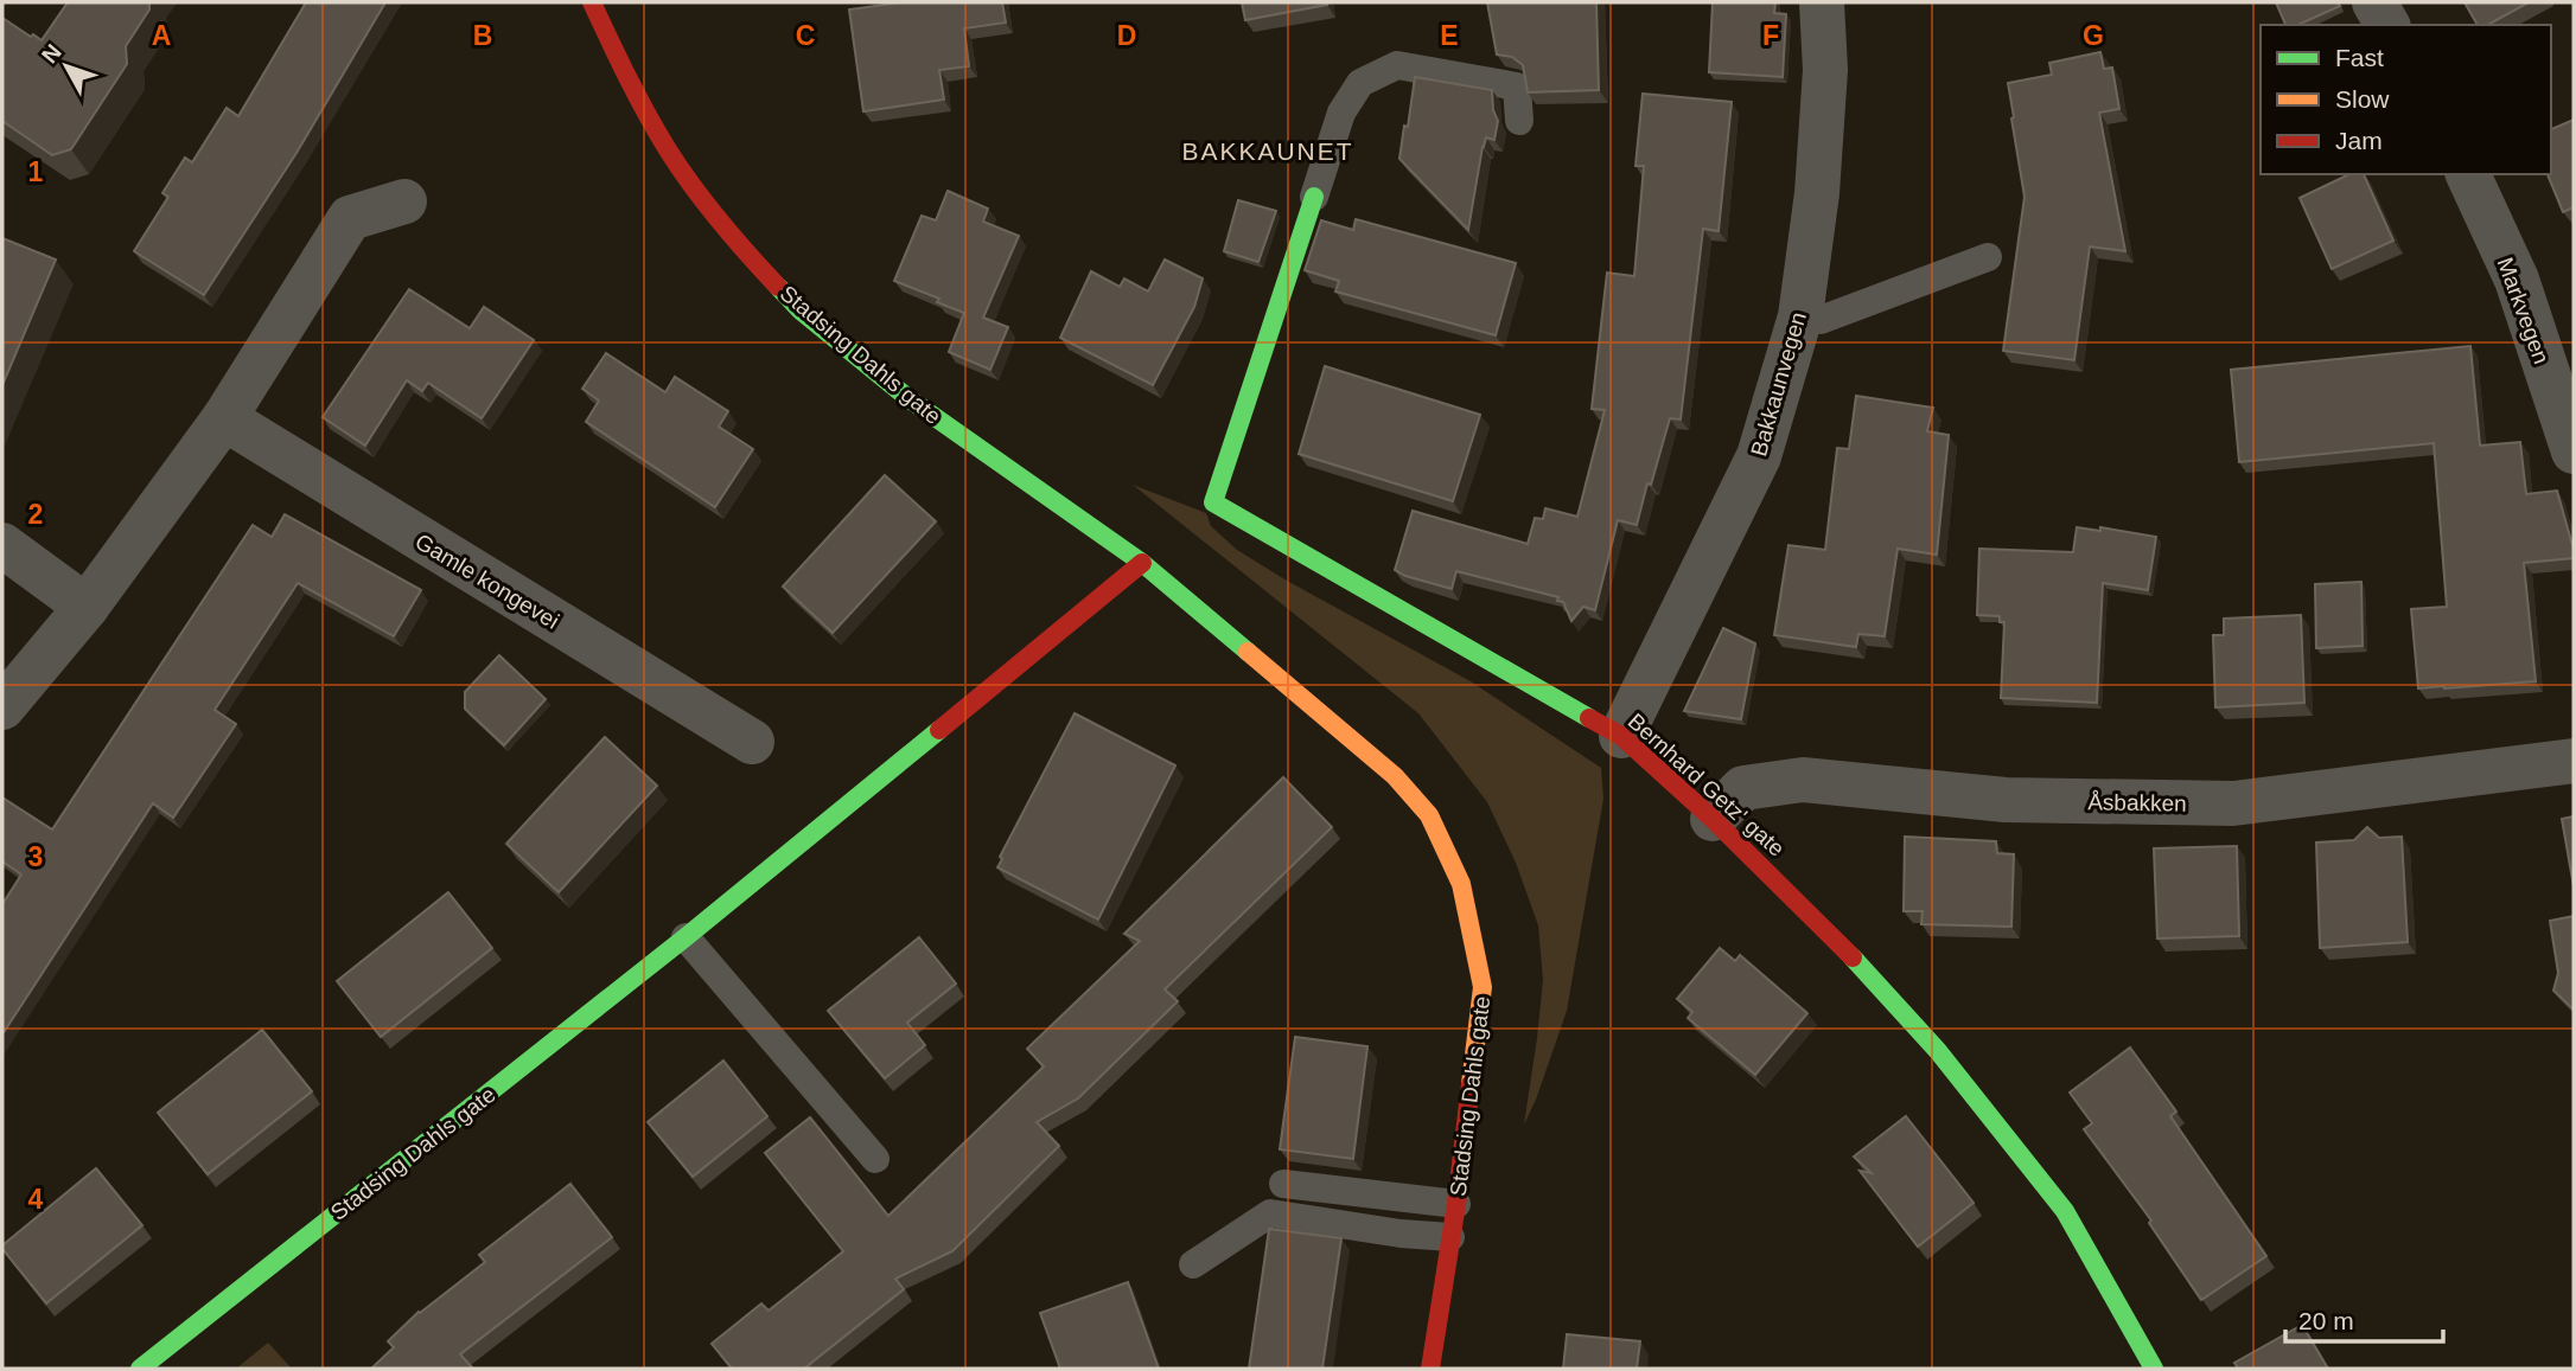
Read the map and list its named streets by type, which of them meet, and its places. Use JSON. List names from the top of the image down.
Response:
{
  "streets": {
    "street": [
      "Markvegen",
      "Stadsing Dahls gate",
      "Bakkaunvegen",
      "Gamle kongevei",
      "Bernhard Getz' gate",
      "Åsbakken"
    ]
  },
  "crossings": [
    ["Bakkaunvegen", "Bernhard Getz' gate"],
    ["Bernhard Getz' gate", "Åsbakken"]
  ],
  "districts": ["BAKKAUNET"],
  "legend": ["Fast", "Slow", "Jam"],
  "scale_bar": "20 m",
  "north": "top left",
  "grid": {
    "columns": [
      "A",
      "B",
      "C",
      "D",
      "E",
      "F",
      "G"
    ],
    "rows": [
      "1",
      "2",
      "3",
      "4"
    ]
  }
}
